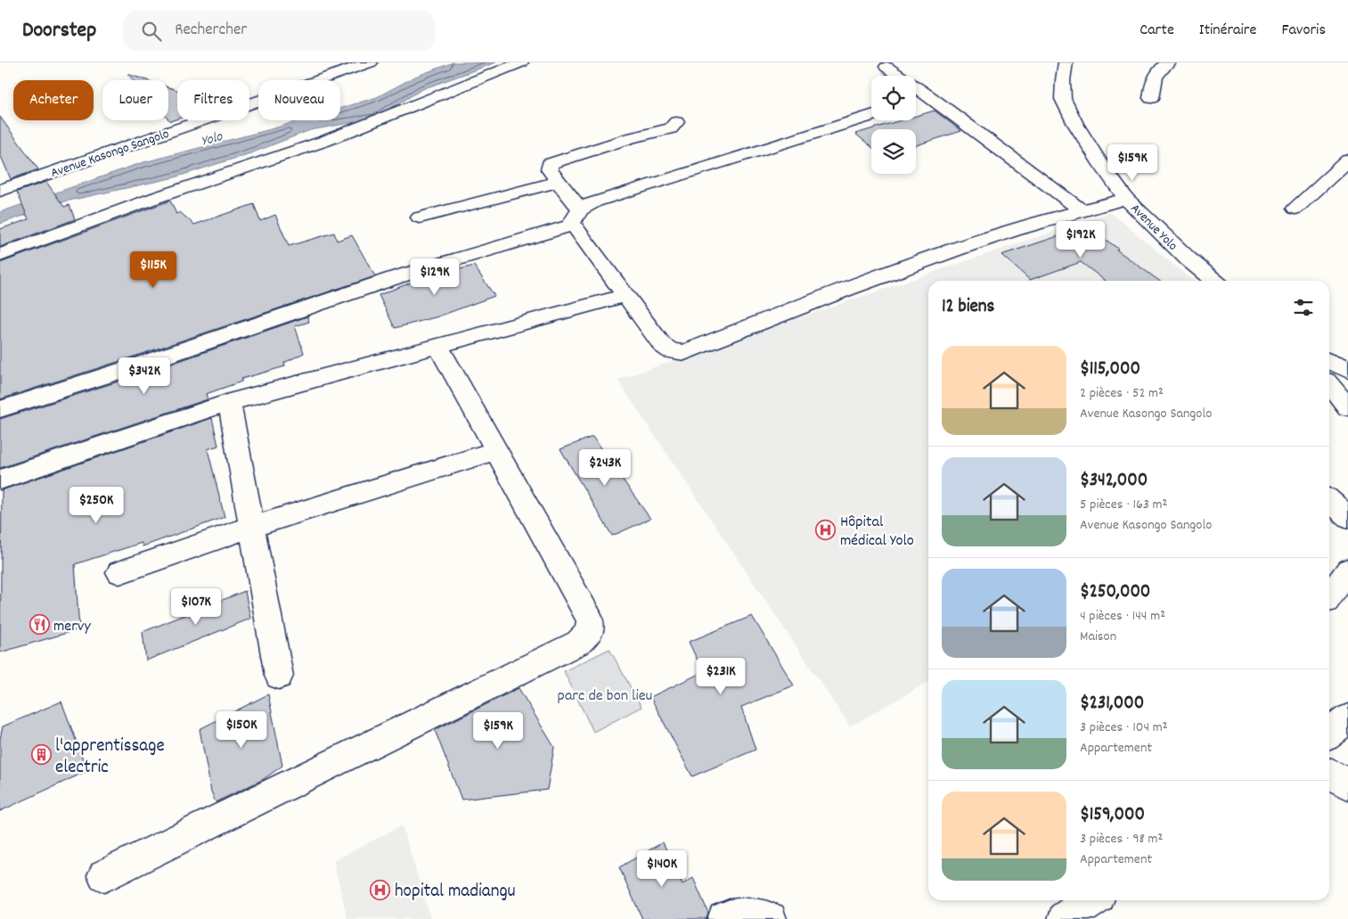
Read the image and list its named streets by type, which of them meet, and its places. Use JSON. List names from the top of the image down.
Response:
{
  "streets": {
    "street": ["Avenue Kasongo Sangolo", "Avenue Yolo"]
  },
  "water": ["Yolo"],
  "parks": ["parc de bon lieu"],
  "places": {
    "hospital": ["Hôpital médical Yolo", "hopital madiangu"],
    "restaurant": ["mervy"],
    "building": ["l'apprentissage electric"]
  },
  "page": {
    "header": "Doorstep",
    "search": "Rechercher",
    "nav": ["Carte", "Itinéraire", "Favoris"],
    "chip": [
      "Acheter",
      "Louer",
      "Filtres",
      "Nouveau"
    ],
    "price": [
      "$159K",
      "$192K",
      "$115K",
      "$129K",
      "$342K",
      "$243K",
      "$250K",
      "$107K",
      "$231K",
      "$150K",
      "$159K",
      "$140K"
    ],
    "heading": "12 biens",
    "list": [
      {
        "name": "$115,000",
        "note": "2 pièces · 52 m² · Avenue Kasongo Sangolo"
      },
      {
        "name": "$342,000",
        "note": "5 pièces · 163 m² · Avenue Kasongo Sangolo"
      },
      {
        "name": "$250,000",
        "note": "4 pièces · 144 m² · Maison"
      },
      {
        "name": "$231,000",
        "note": "3 pièces · 104 m² · Appartement"
      },
      {
        "name": "$159,000",
        "note": "3 pièces · 98 m² · Appartement"
      }
    ]
  }
}
